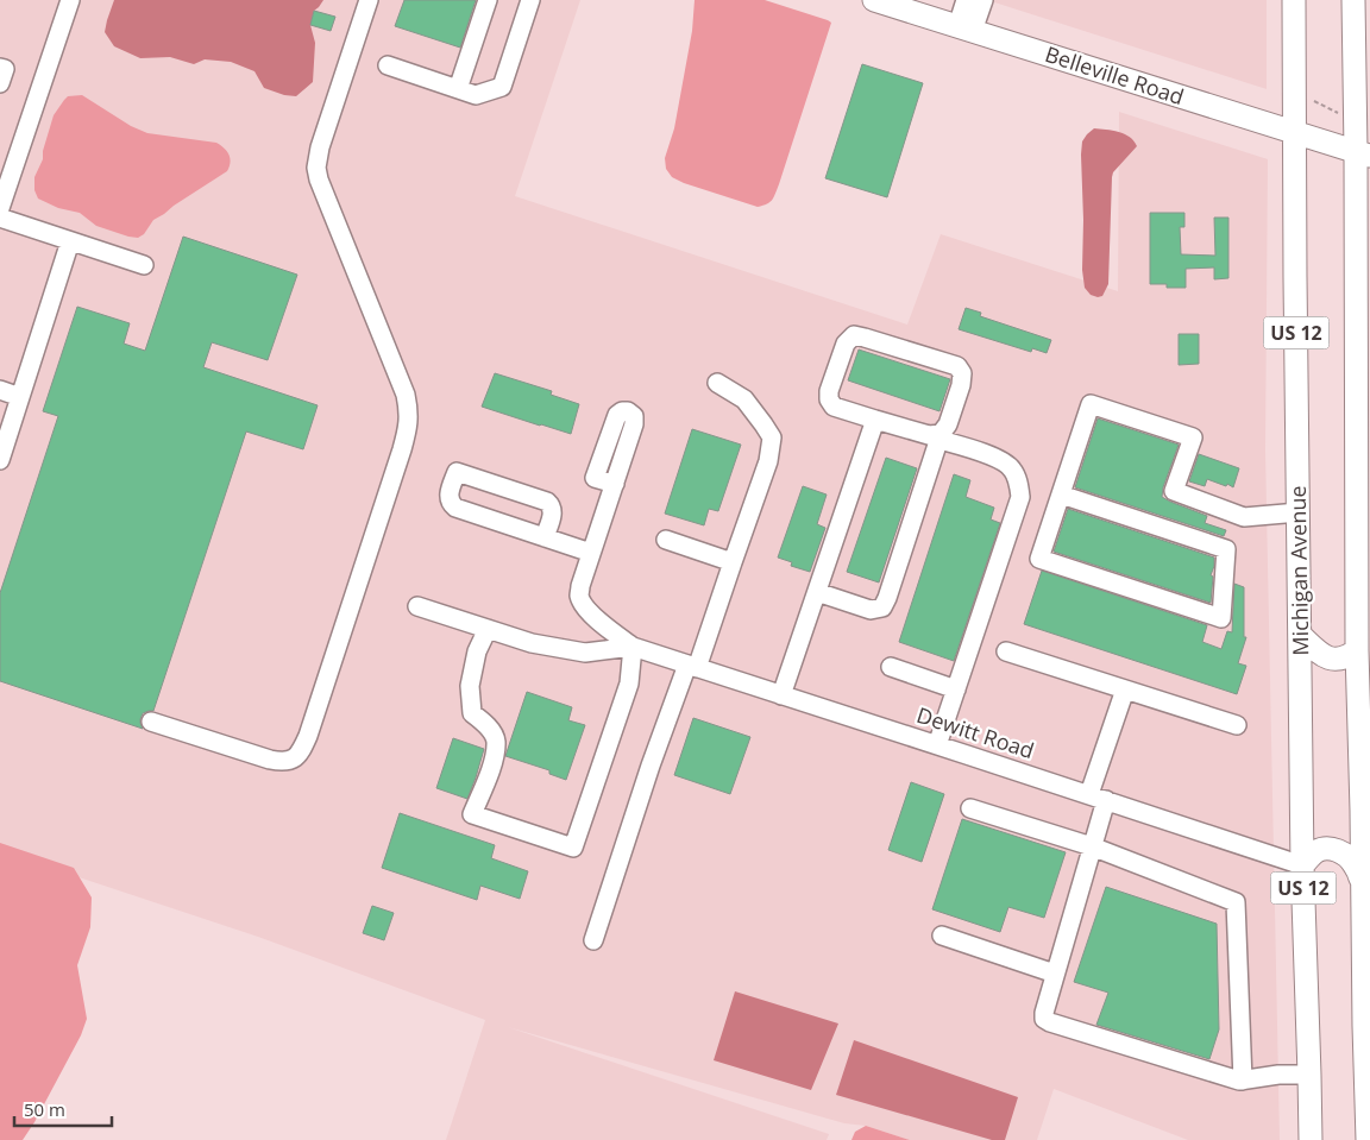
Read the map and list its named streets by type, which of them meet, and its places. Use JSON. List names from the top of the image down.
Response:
{
  "streets": {
    "main road": ["Belleville Road", "US 12", "Michigan Avenue"],
    "street": ["Dewitt Road"]
  },
  "crossings": [
    ["Belleville Road", "US 12"],
    ["Belleville Road", "Michigan Avenue"],
    ["Michigan Avenue", "Dewitt Road"]
  ],
  "scale_bar": "50 m"
}
